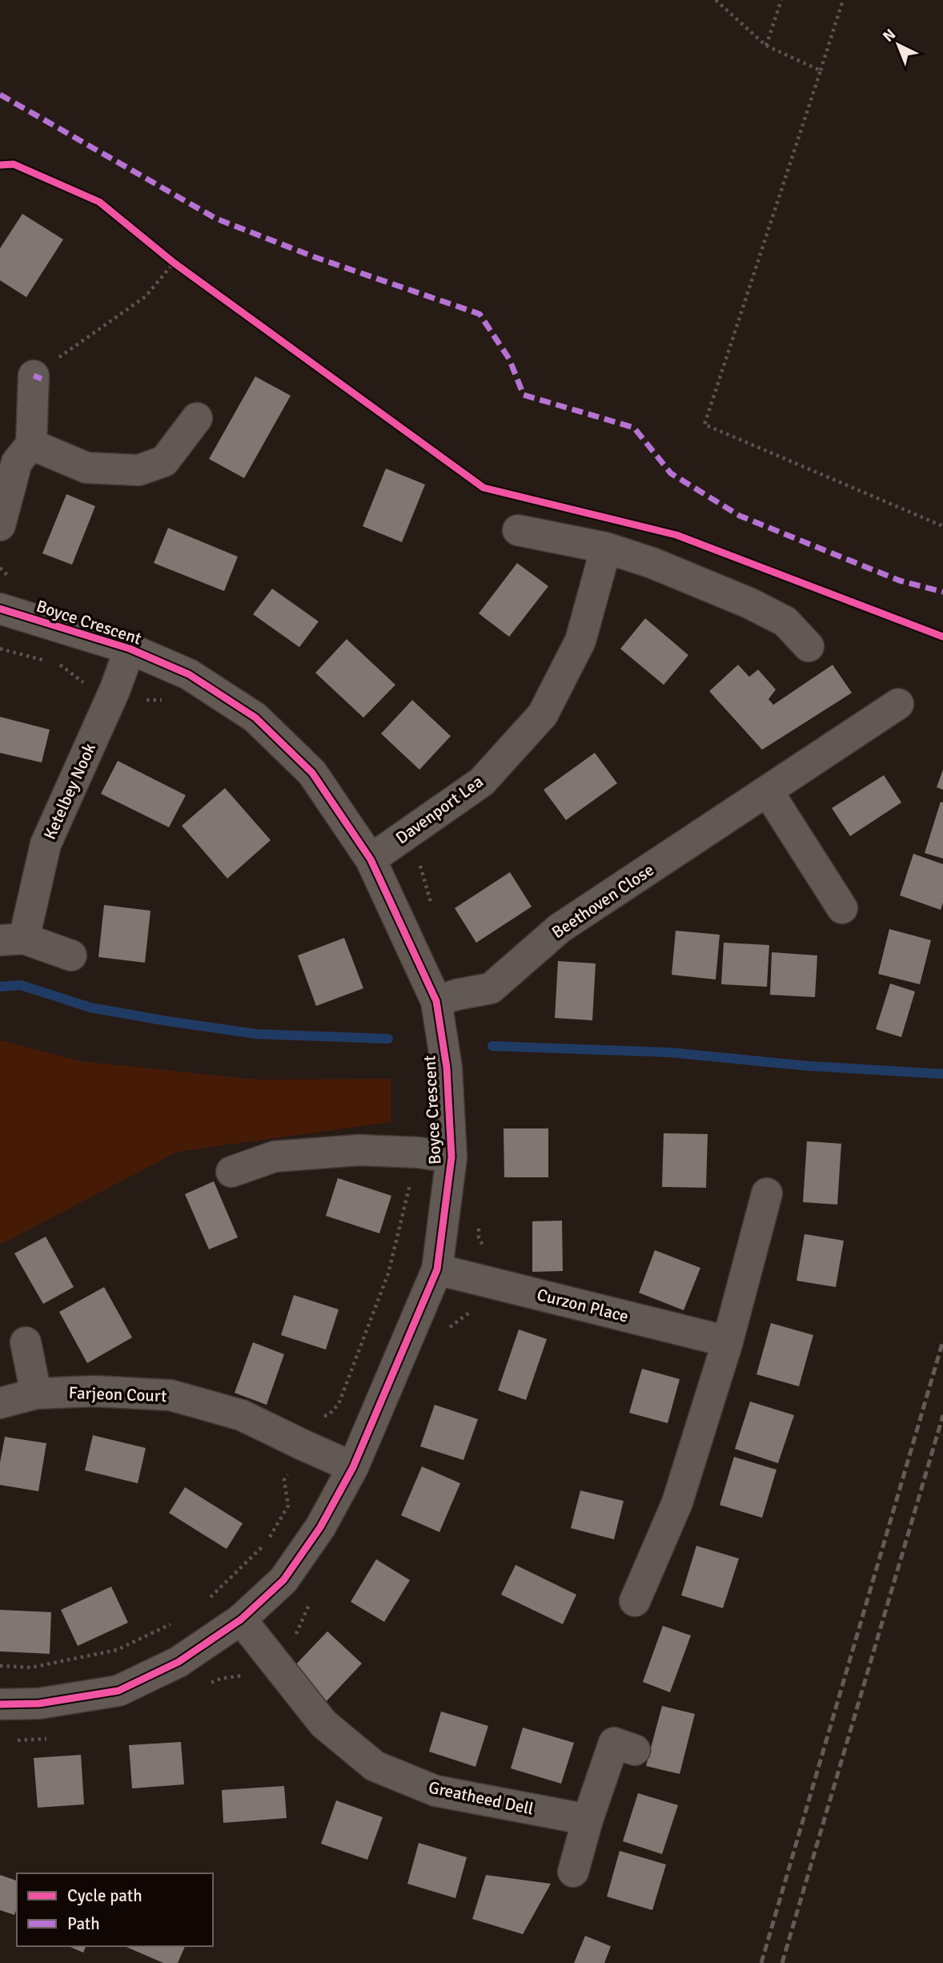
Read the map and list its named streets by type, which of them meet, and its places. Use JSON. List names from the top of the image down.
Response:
{
  "streets": {
    "street": [
      "Boyce Crescent",
      "Ketelbey Nook",
      "Davenport Lea",
      "Beethoven Close",
      "Curzon Place",
      "Farjeon Court",
      "Greatheed Dell"
    ]
  },
  "crossings": [
    ["Boyce Crescent", "Ketelbey Nook"],
    ["Boyce Crescent", "Davenport Lea"],
    ["Boyce Crescent", "Beethoven Close"],
    ["Boyce Crescent", "Curzon Place"],
    ["Boyce Crescent", "Farjeon Court"],
    ["Boyce Crescent", "Greatheed Dell"]
  ],
  "legend": ["Cycle path", "Path"],
  "north": "top left"
}
